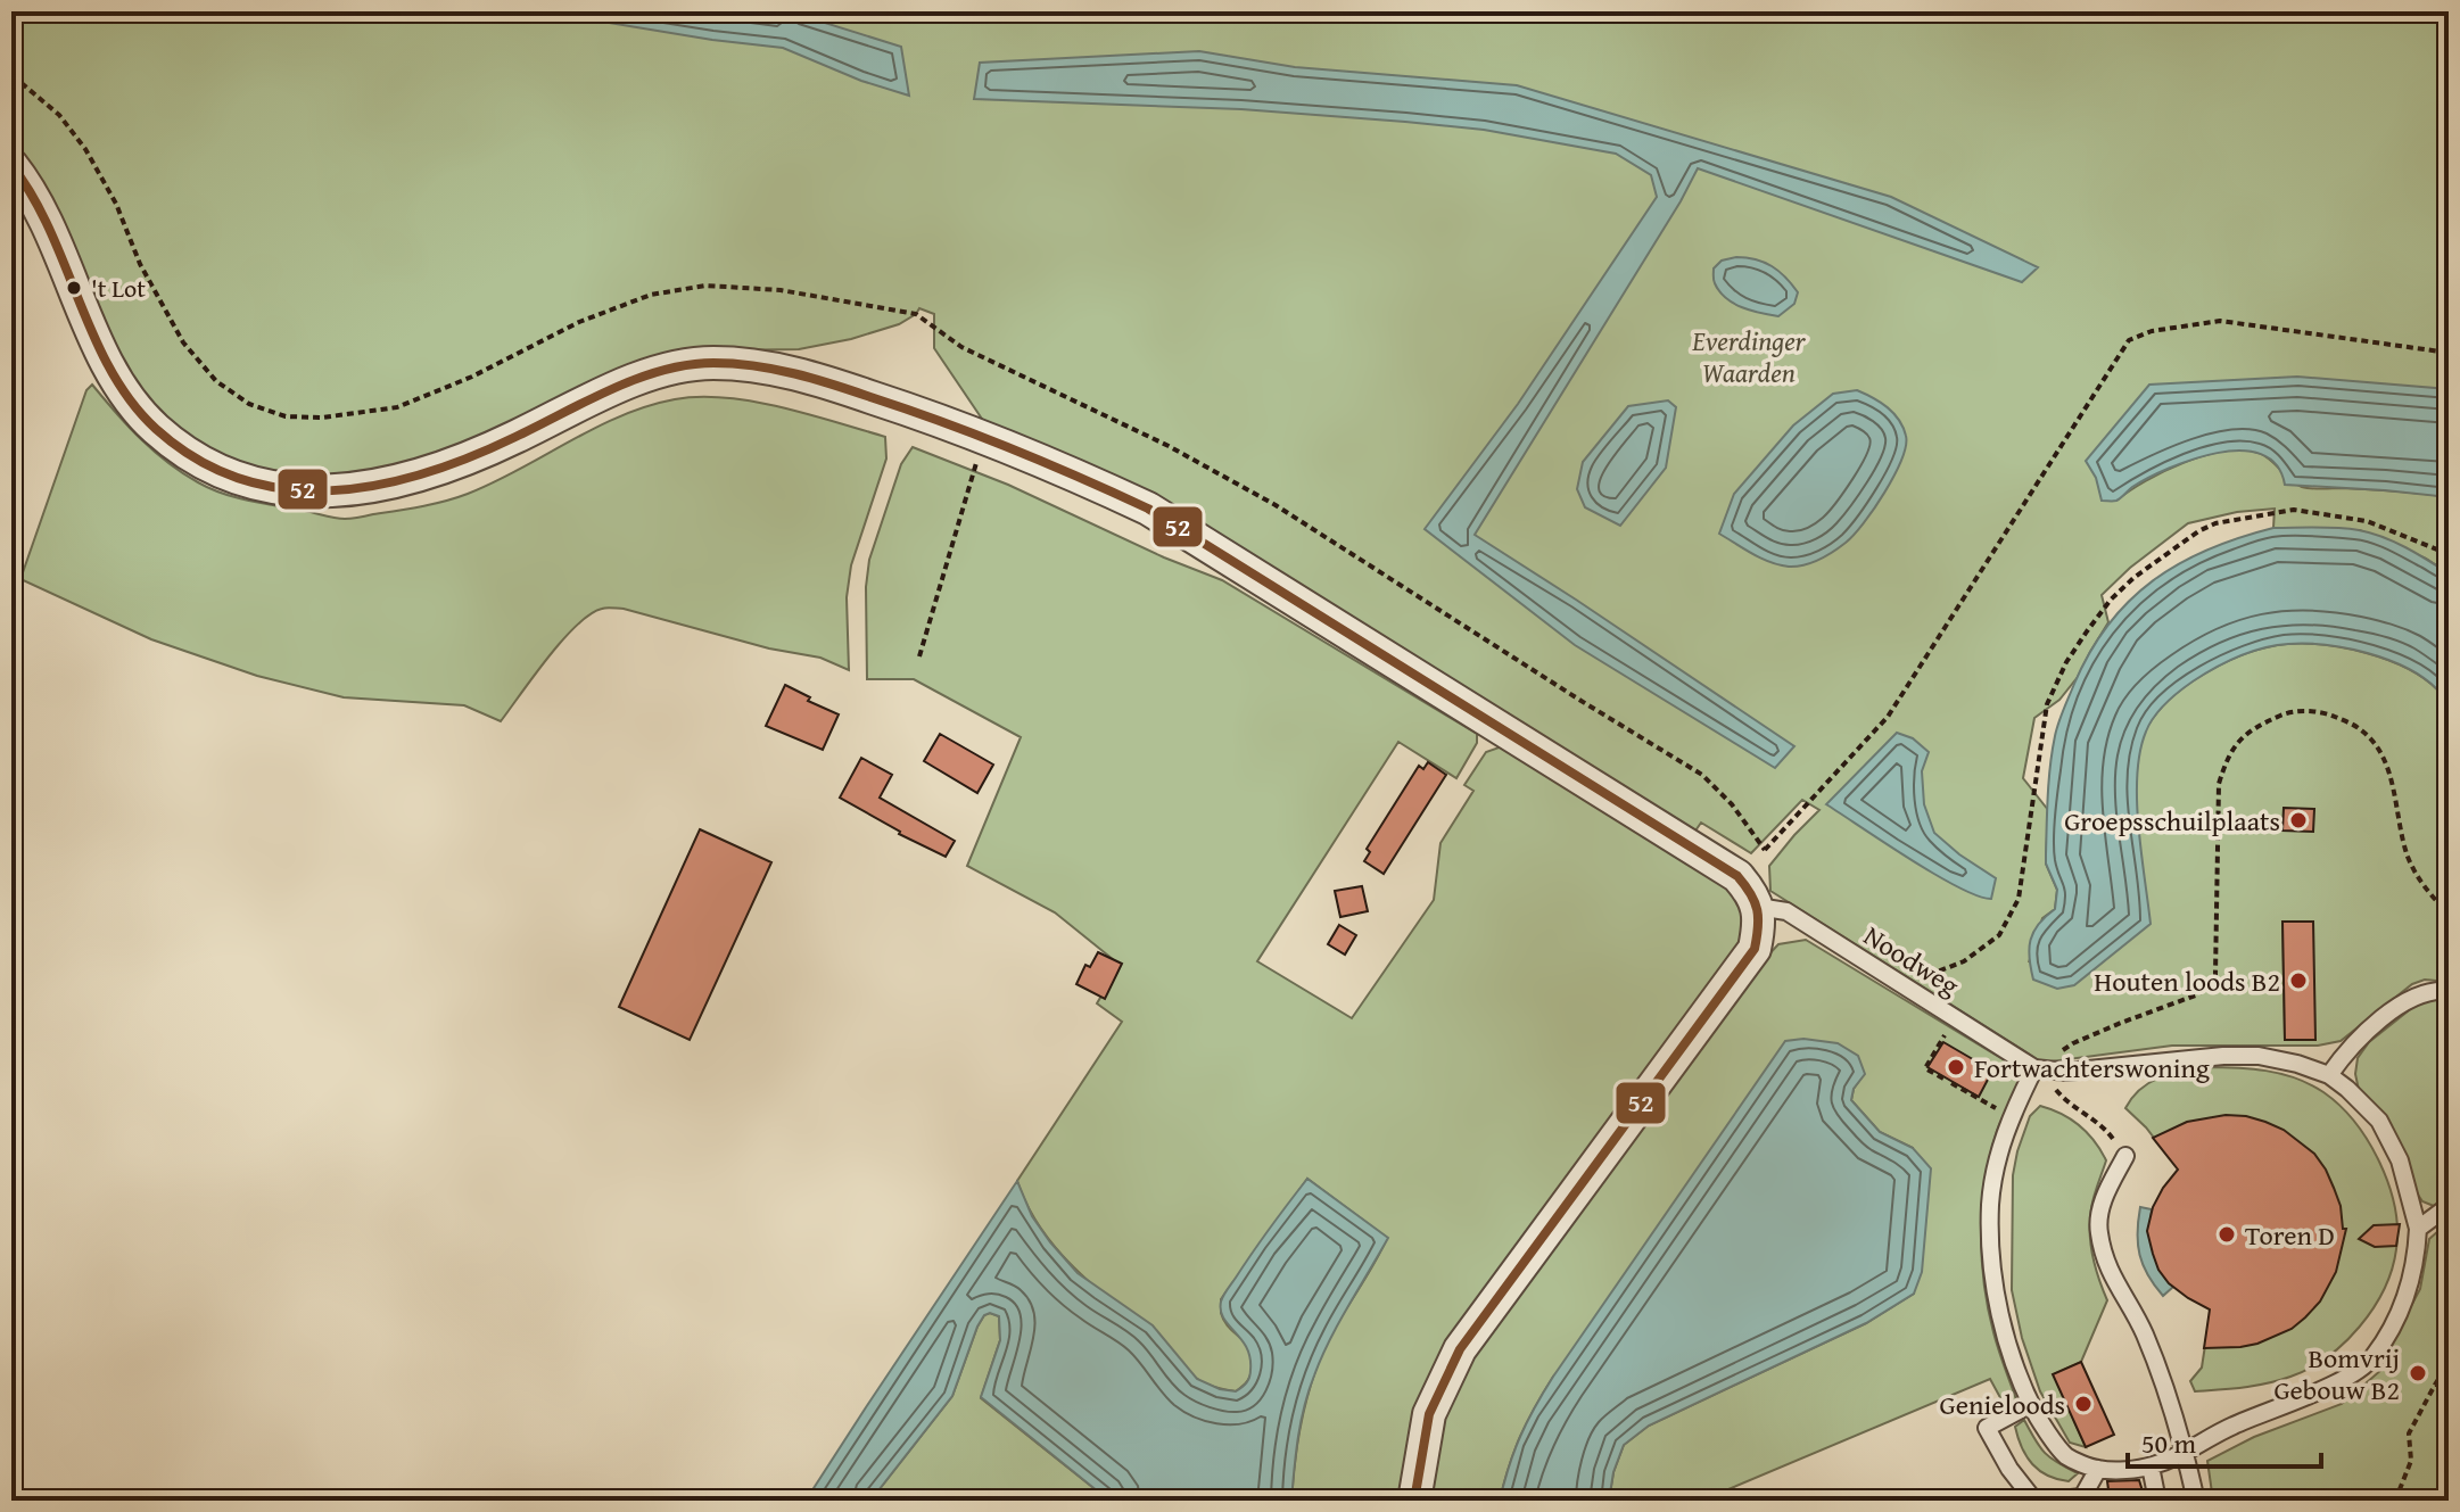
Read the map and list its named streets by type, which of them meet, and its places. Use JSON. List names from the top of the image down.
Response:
{
  "streets": {
    "lane": ["Noodweg"]
  },
  "parks": ["Everdinger Waarden"],
  "places": [
    "'t Lot",
    "Groepsschuilplaats",
    "Houten loods B2",
    "Fortwachterswoning",
    "Toren D",
    "Bomvrij Gebouw B2",
    "Genieloods"
  ],
  "lines": ["transit line 52"],
  "scale_bar": "50 m"
}
